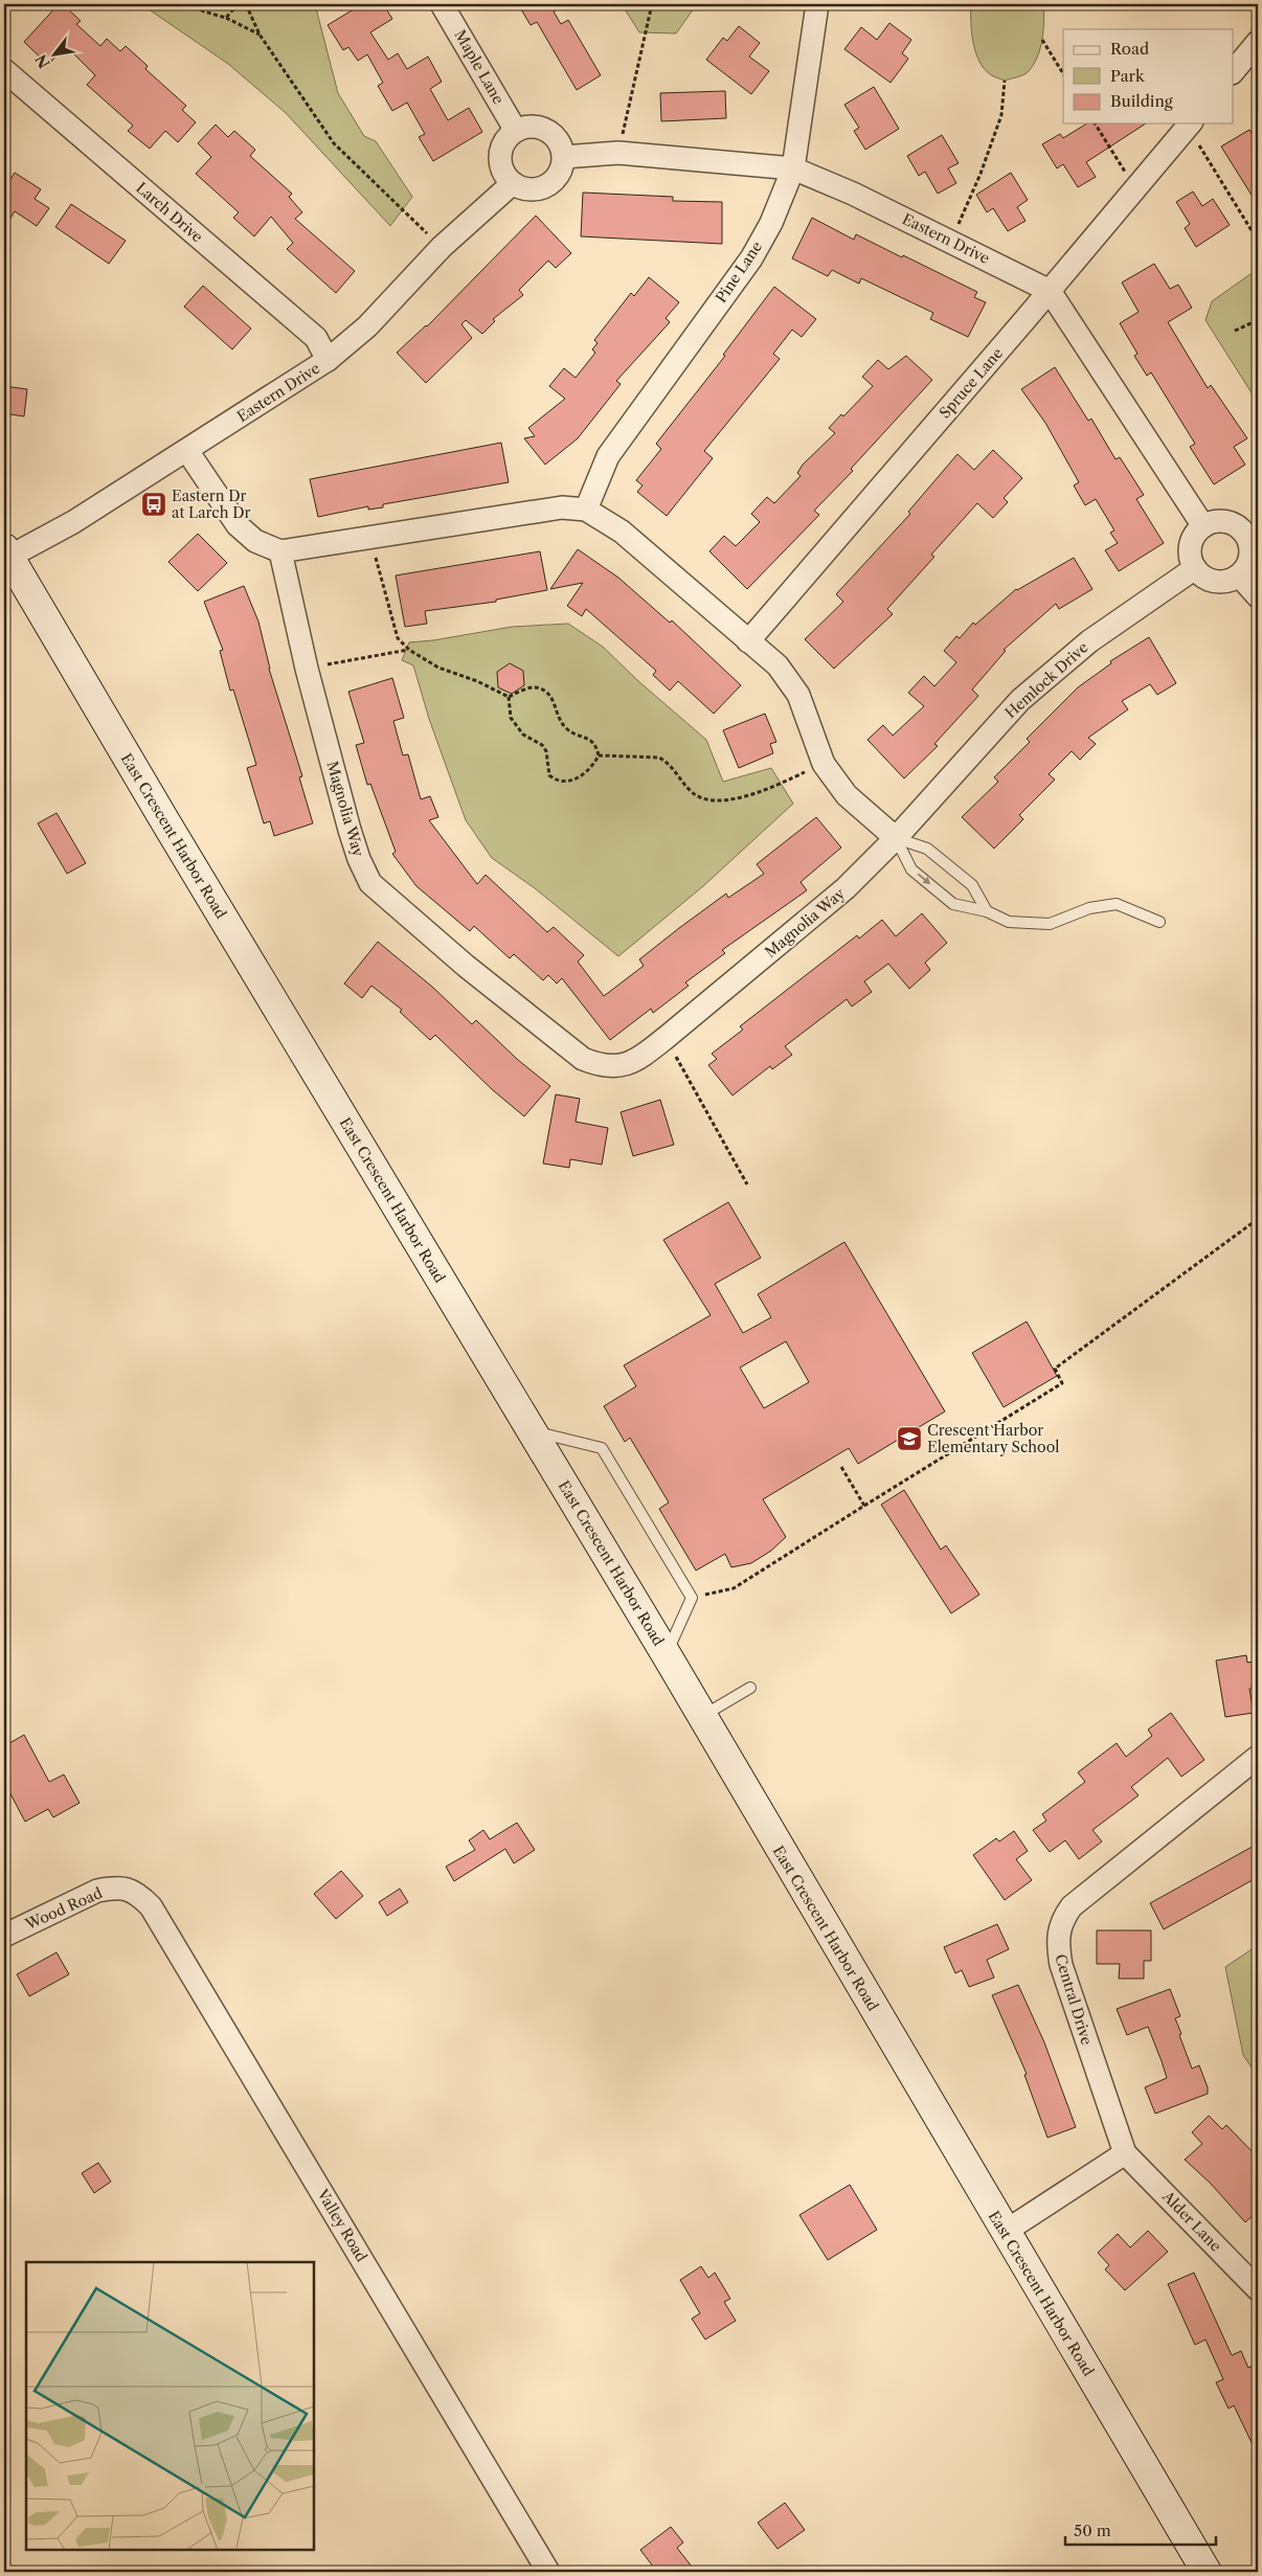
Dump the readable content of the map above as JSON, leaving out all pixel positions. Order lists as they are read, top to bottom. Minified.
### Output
{"streets":{"street":["Maple Lane","Larch Drive","Eastern Drive","Pine Lane","Spruce Lane","Hemlock Drive","Magnolia Way","East Crescent Harbor Road","Wood Road","Central Drive","Alder Lane","Valley Road"]},"crossings":[["Maple Lane","Eastern Drive"],["Larch Drive","Eastern Drive"],["Eastern Drive","Pine Lane"],["Eastern Drive","Spruce Lane"],["Eastern Drive","East Crescent Harbor Road"],["Hemlock Drive","Magnolia Way"],["Wood Road","Valley Road"],["Central Drive","Alder Lane"]],"places":{"bus stop":["Eastern Dr at Larch Dr"],"school or university":["Crescent Harbor Elementary School"]},"legend":["Road","Park","Building"],"scale_bar":"50 m","north":"bottom left"}
